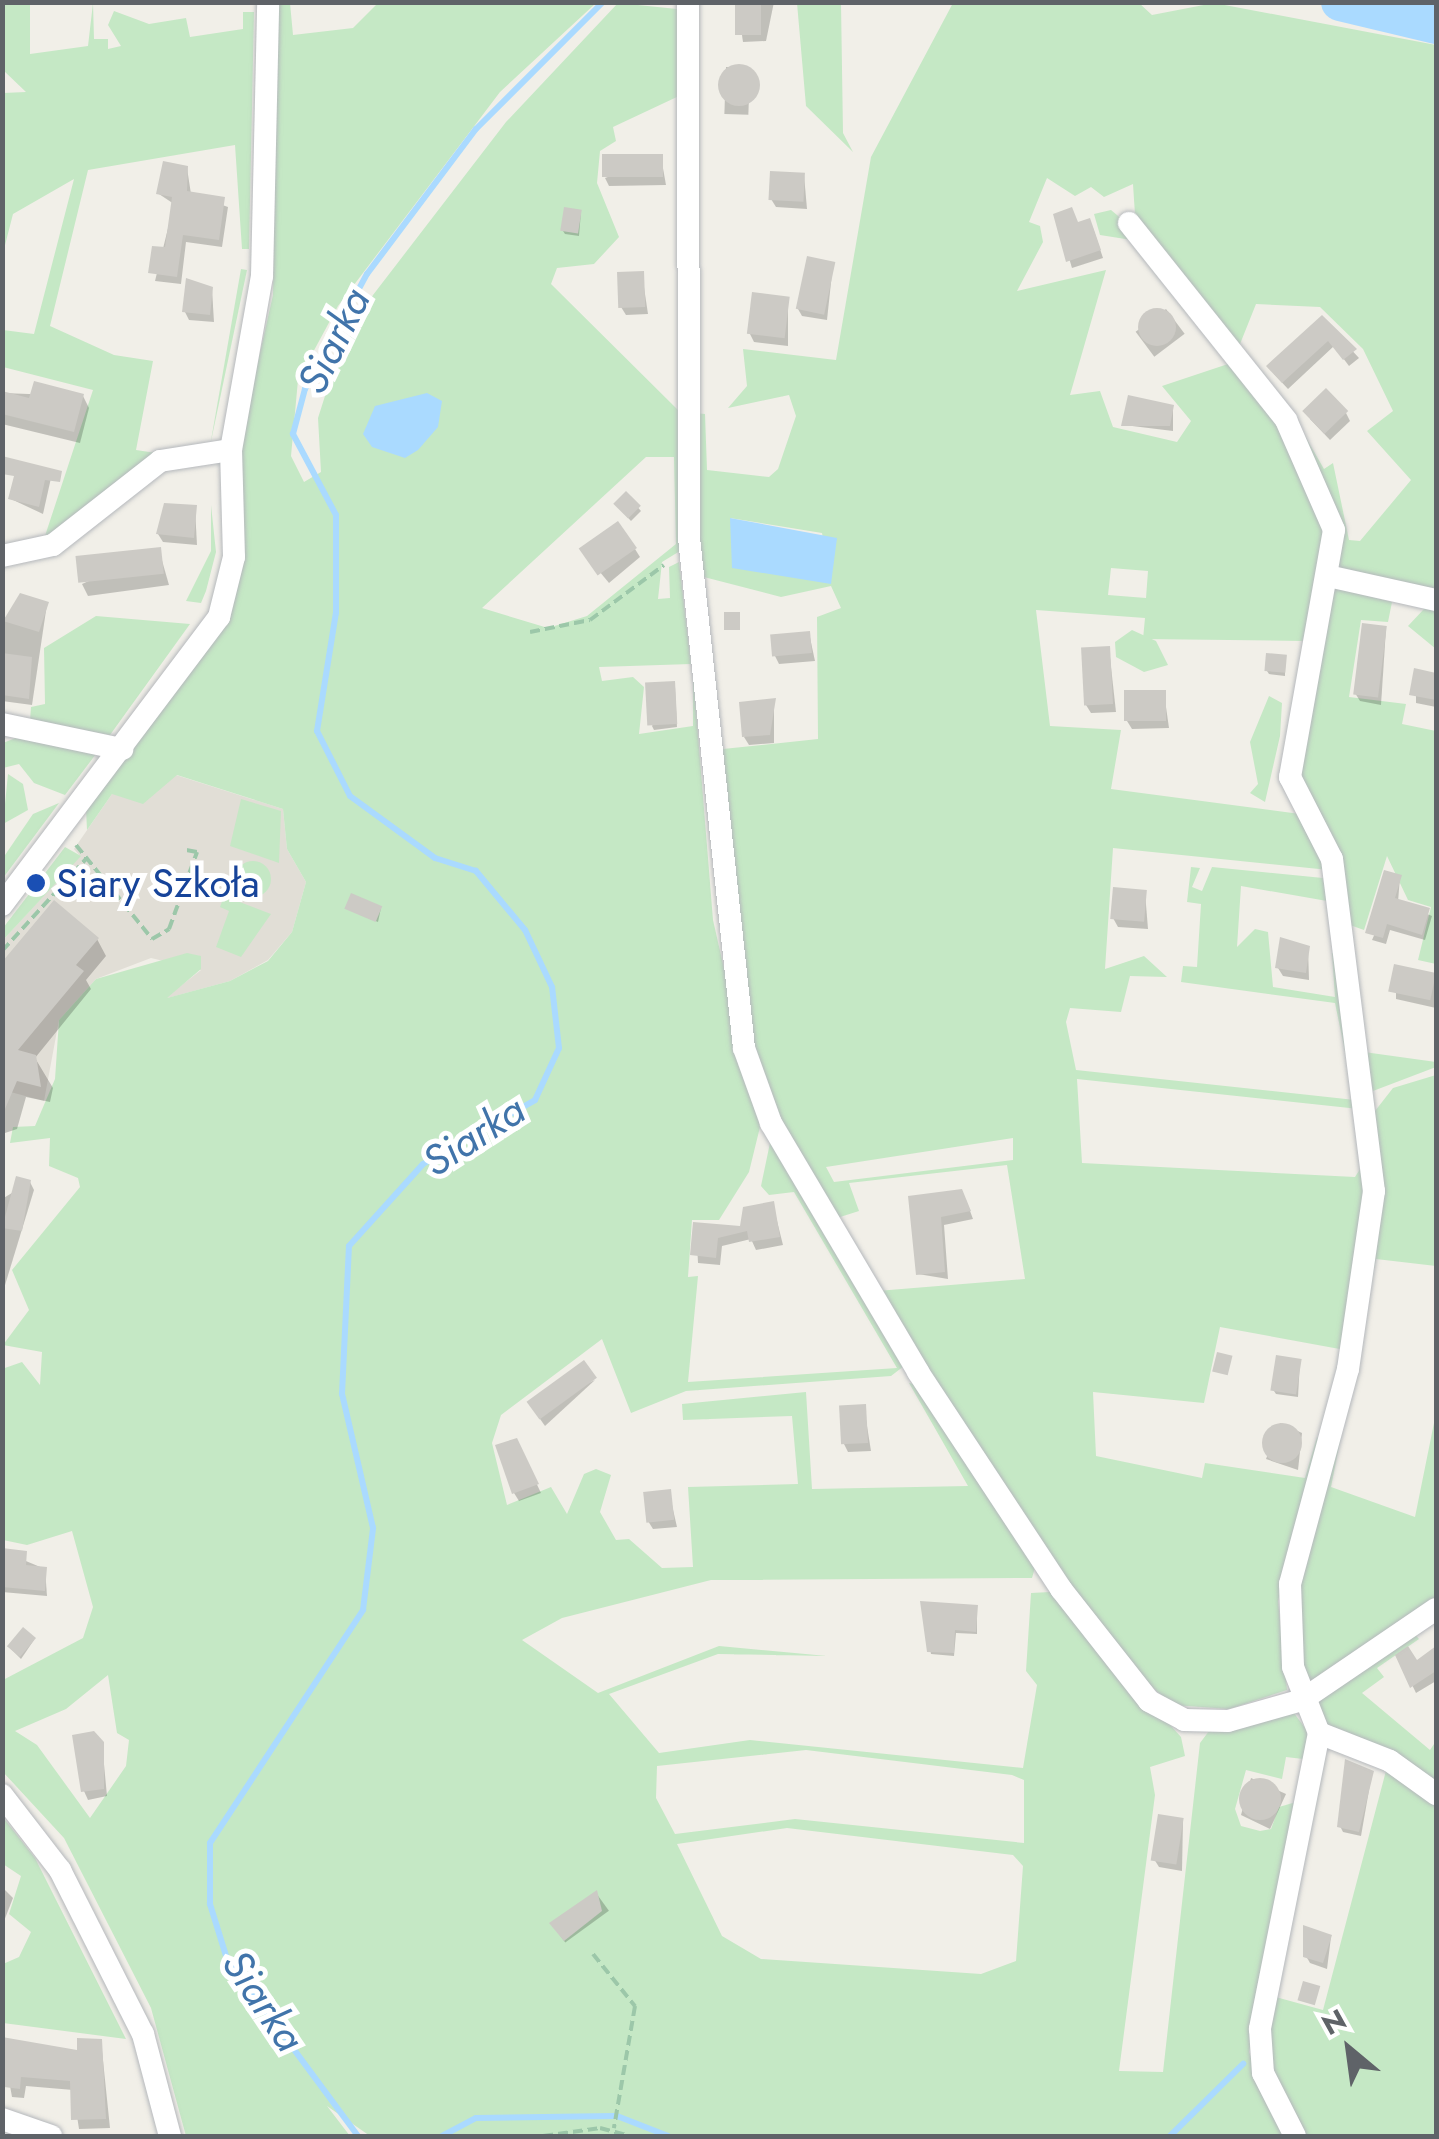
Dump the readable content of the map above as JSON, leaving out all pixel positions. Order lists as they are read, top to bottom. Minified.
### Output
{"water":["Siarka"],"places":["Siary Szkoła"],"north":"top left"}
